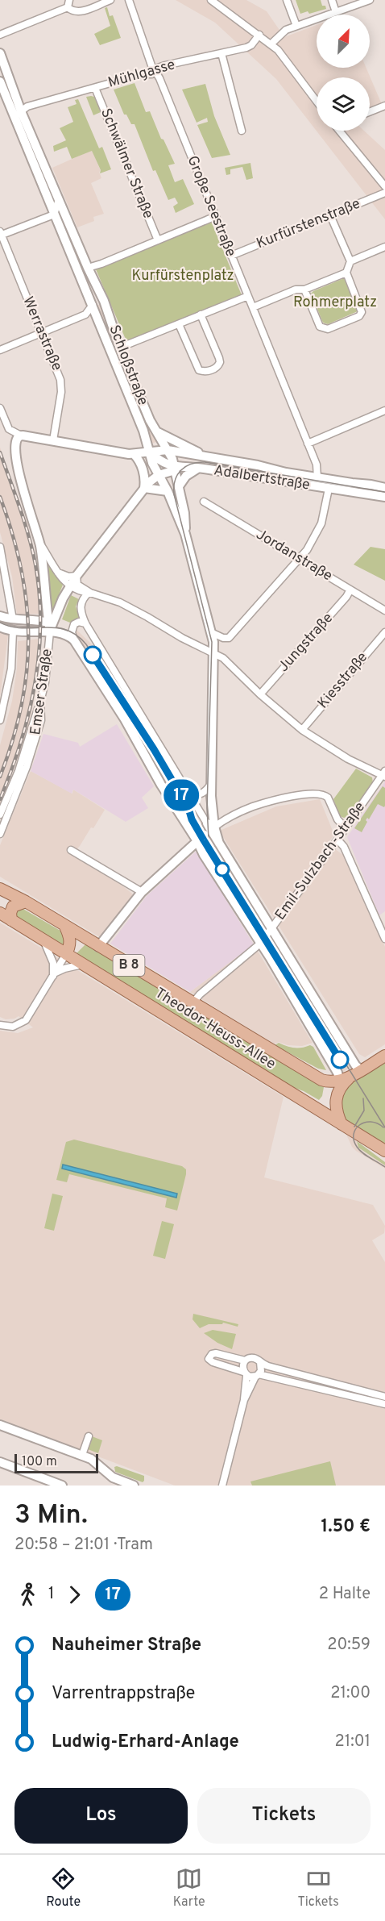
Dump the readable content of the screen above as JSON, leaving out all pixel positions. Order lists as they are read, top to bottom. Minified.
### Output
{"streets":{"main road":["B 8","Theodor-Heuss-Allee"],"street":["Mühlgasse","Schwälmer Straße","Große Seestraße","Kurfürstenstraße","Werrastraße","Schloßstraße","Adalbertstraße","Jordanstraße","Jungstraße","Kiesstraße","Emser Straße","Emil-Sulzbach-Straße"]},"crossings":[["Mühlgasse","Schwälmer Straße"],["Mühlgasse","Große Seestraße"],["Mühlgasse","Schloßstraße"],["Große Seestraße","Kurfürstenstraße"],["Große Seestraße","Adalbertstraße"],["Werrastraße","Adalbertstraße"],["Schloßstraße","Adalbertstraße"],["Schloßstraße","Emil-Sulzbach-Straße"],["Jordanstraße","Jungstraße"],["Emil-Sulzbach-Straße","Theodor-Heuss-Allee"],["B 8","Theodor-Heuss-Allee"]],"parks":["Kurfürstenplatz","Rohmerplatz"],"lines":["tram line 17"],"scale_bar":"100 m","north":"top right","page":{"on_map":"17","scale":"100 m","heading":["3 Min.","20:58 – 21:01 · Tram","1.50 €"],"legs":["1","17","2 Halte"],"list":[{"name":"Nauheimer Straße","value":"20:59"},{"name":"Varrentrappstraße","value":"21:00"},{"name":"Ludwig-Erhard-Anlage","value":"21:01"}],"buttons":["Los","Tickets"],"tabs":["Route","Karte","Tickets"]}}
